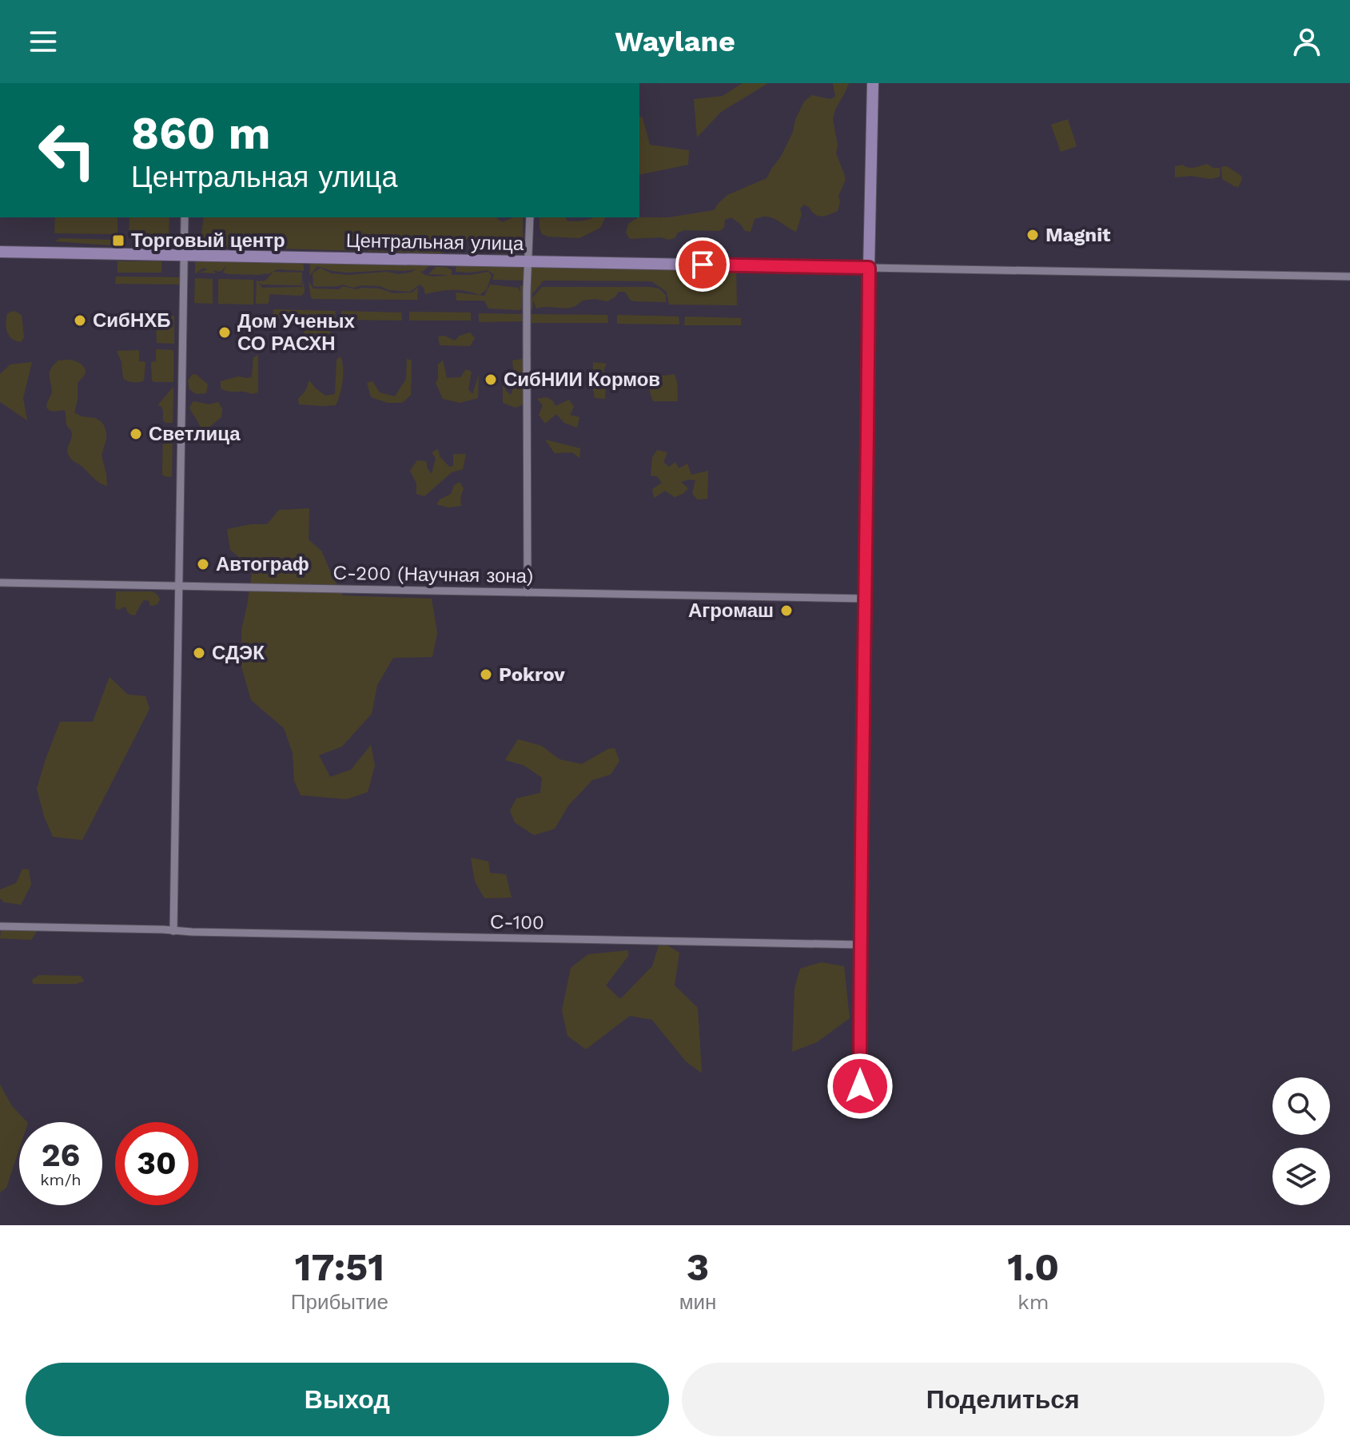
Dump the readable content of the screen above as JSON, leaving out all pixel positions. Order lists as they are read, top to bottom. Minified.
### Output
{"streets":{"main road":["Центральная улица"],"street":["С-200 (Научная зона)","С-100"]},"places":{"other":["Magnit","СибНХБ","Дом Ученых СО РАСХН","СибНИИ Кормов","Светлица","Автограф","Агромаш","СДЭК","Pokrov"],"transit":["Торговый центр"]},"page":{"header":"Waylane","turn":["860 m","Центральная улица"],"speed":"26 km/h","limit":"30","eta":["17:51","Прибытие","3","мин","1.0","km"],"buttons":["Выход","Поделиться"]}}
